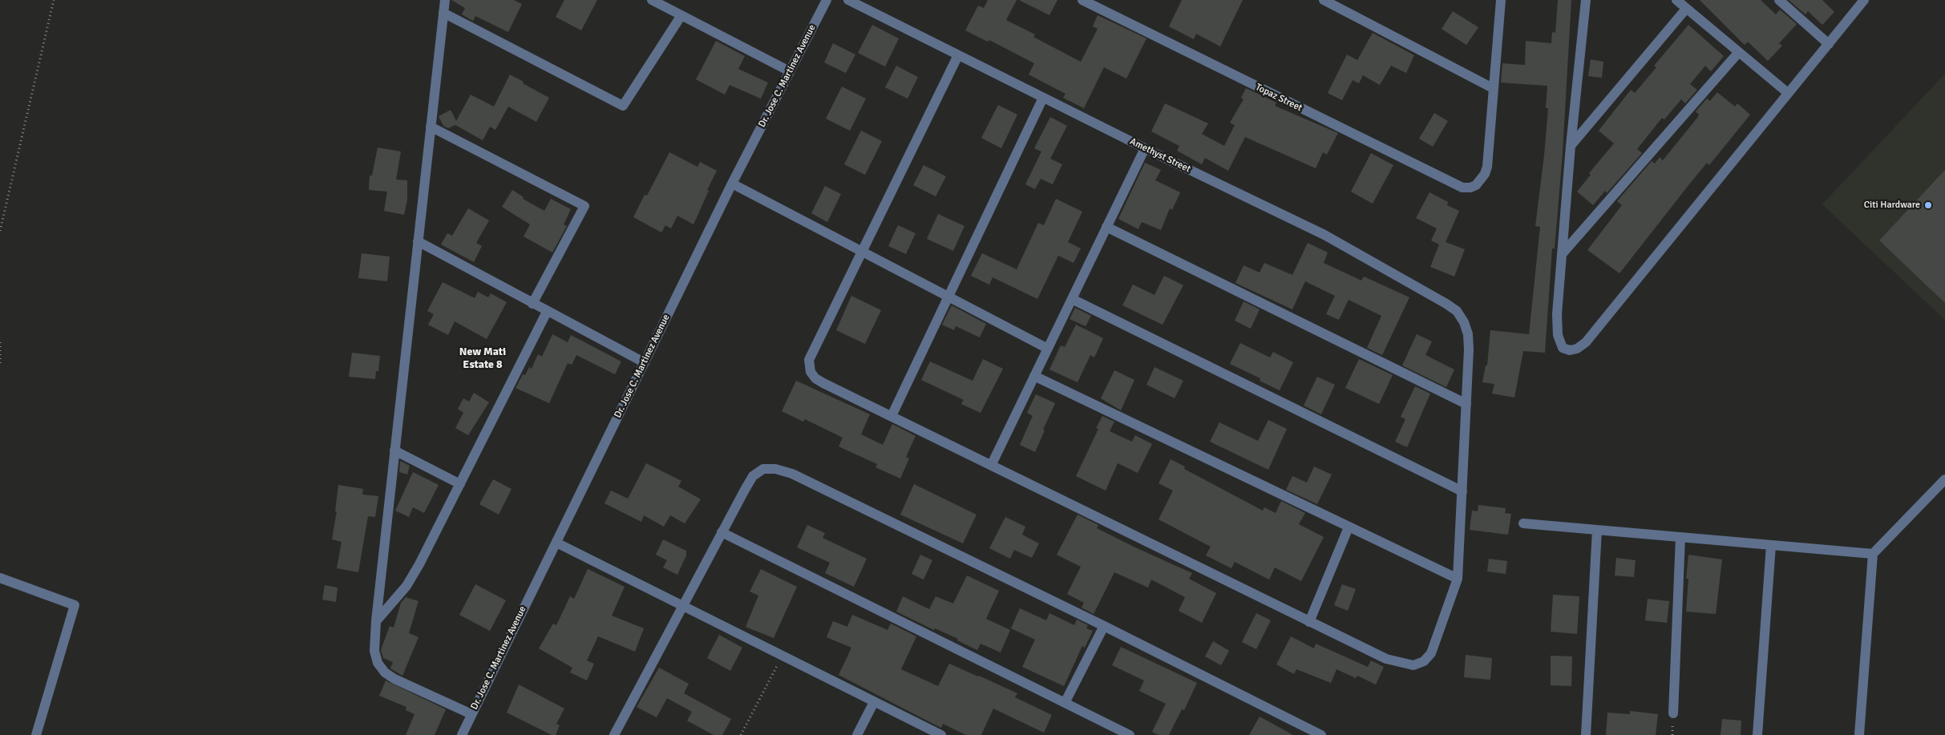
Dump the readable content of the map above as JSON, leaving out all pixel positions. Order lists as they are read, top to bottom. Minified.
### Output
{"streets":{"street":["Dr. Jose C. Martinez Avenue","Topaz Street","Amethyst Street"]},"districts":["New Mati Estate 8"],"places":["Citi Hardware"]}
